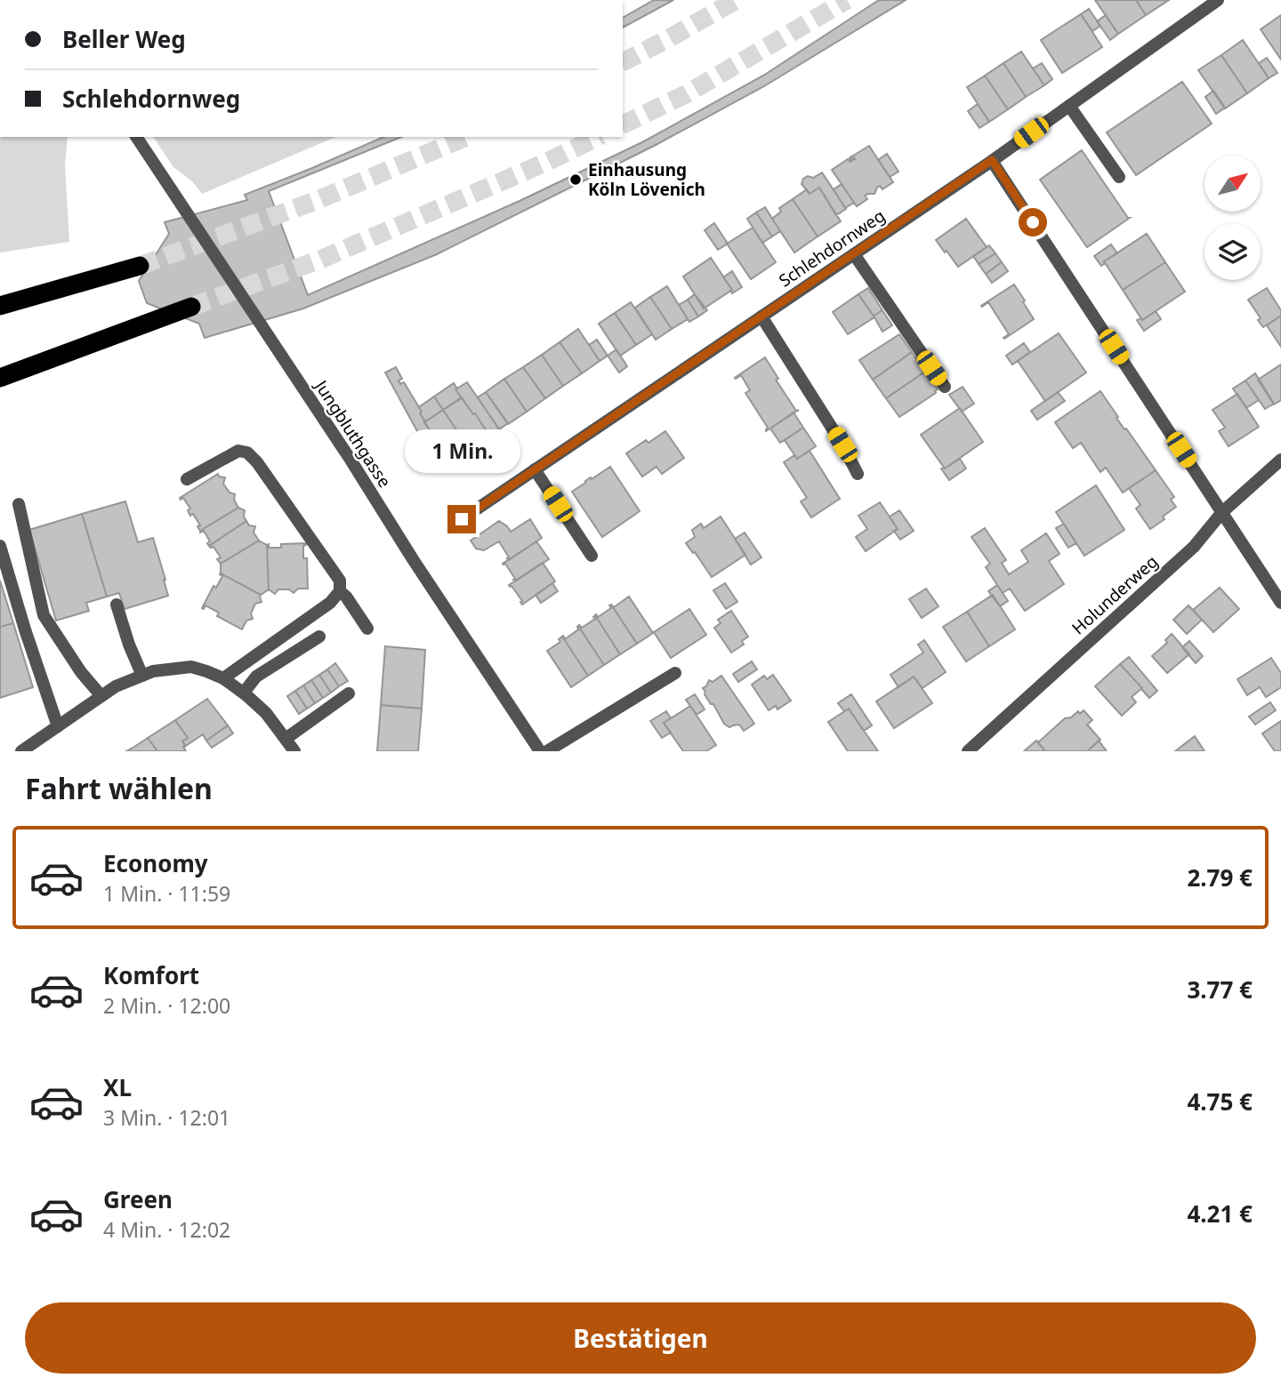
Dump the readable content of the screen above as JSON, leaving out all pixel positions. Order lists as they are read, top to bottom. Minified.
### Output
{"streets":{"street":["Schlehdornweg","Jungbluthgasse","Holunderweg"]},"places":["Einhausung Köln Lövenich"],"north":"top right","page":{"banner":["Beller Weg","Schlehdornweg"],"bubble":"1 Min.","heading":"Fahrt wählen","list":[{"name":"Economy","note":"1 Min. · 11:59","value":"2.79 €"},{"name":"Komfort","note":"2 Min. · 12:00","value":"3.77 €"},{"name":"XL","note":"3 Min. · 12:01","value":"4.75 €"},{"name":"Green","note":"4 Min. · 12:02","value":"4.21 €"}],"buttons":"Bestätigen"}}
